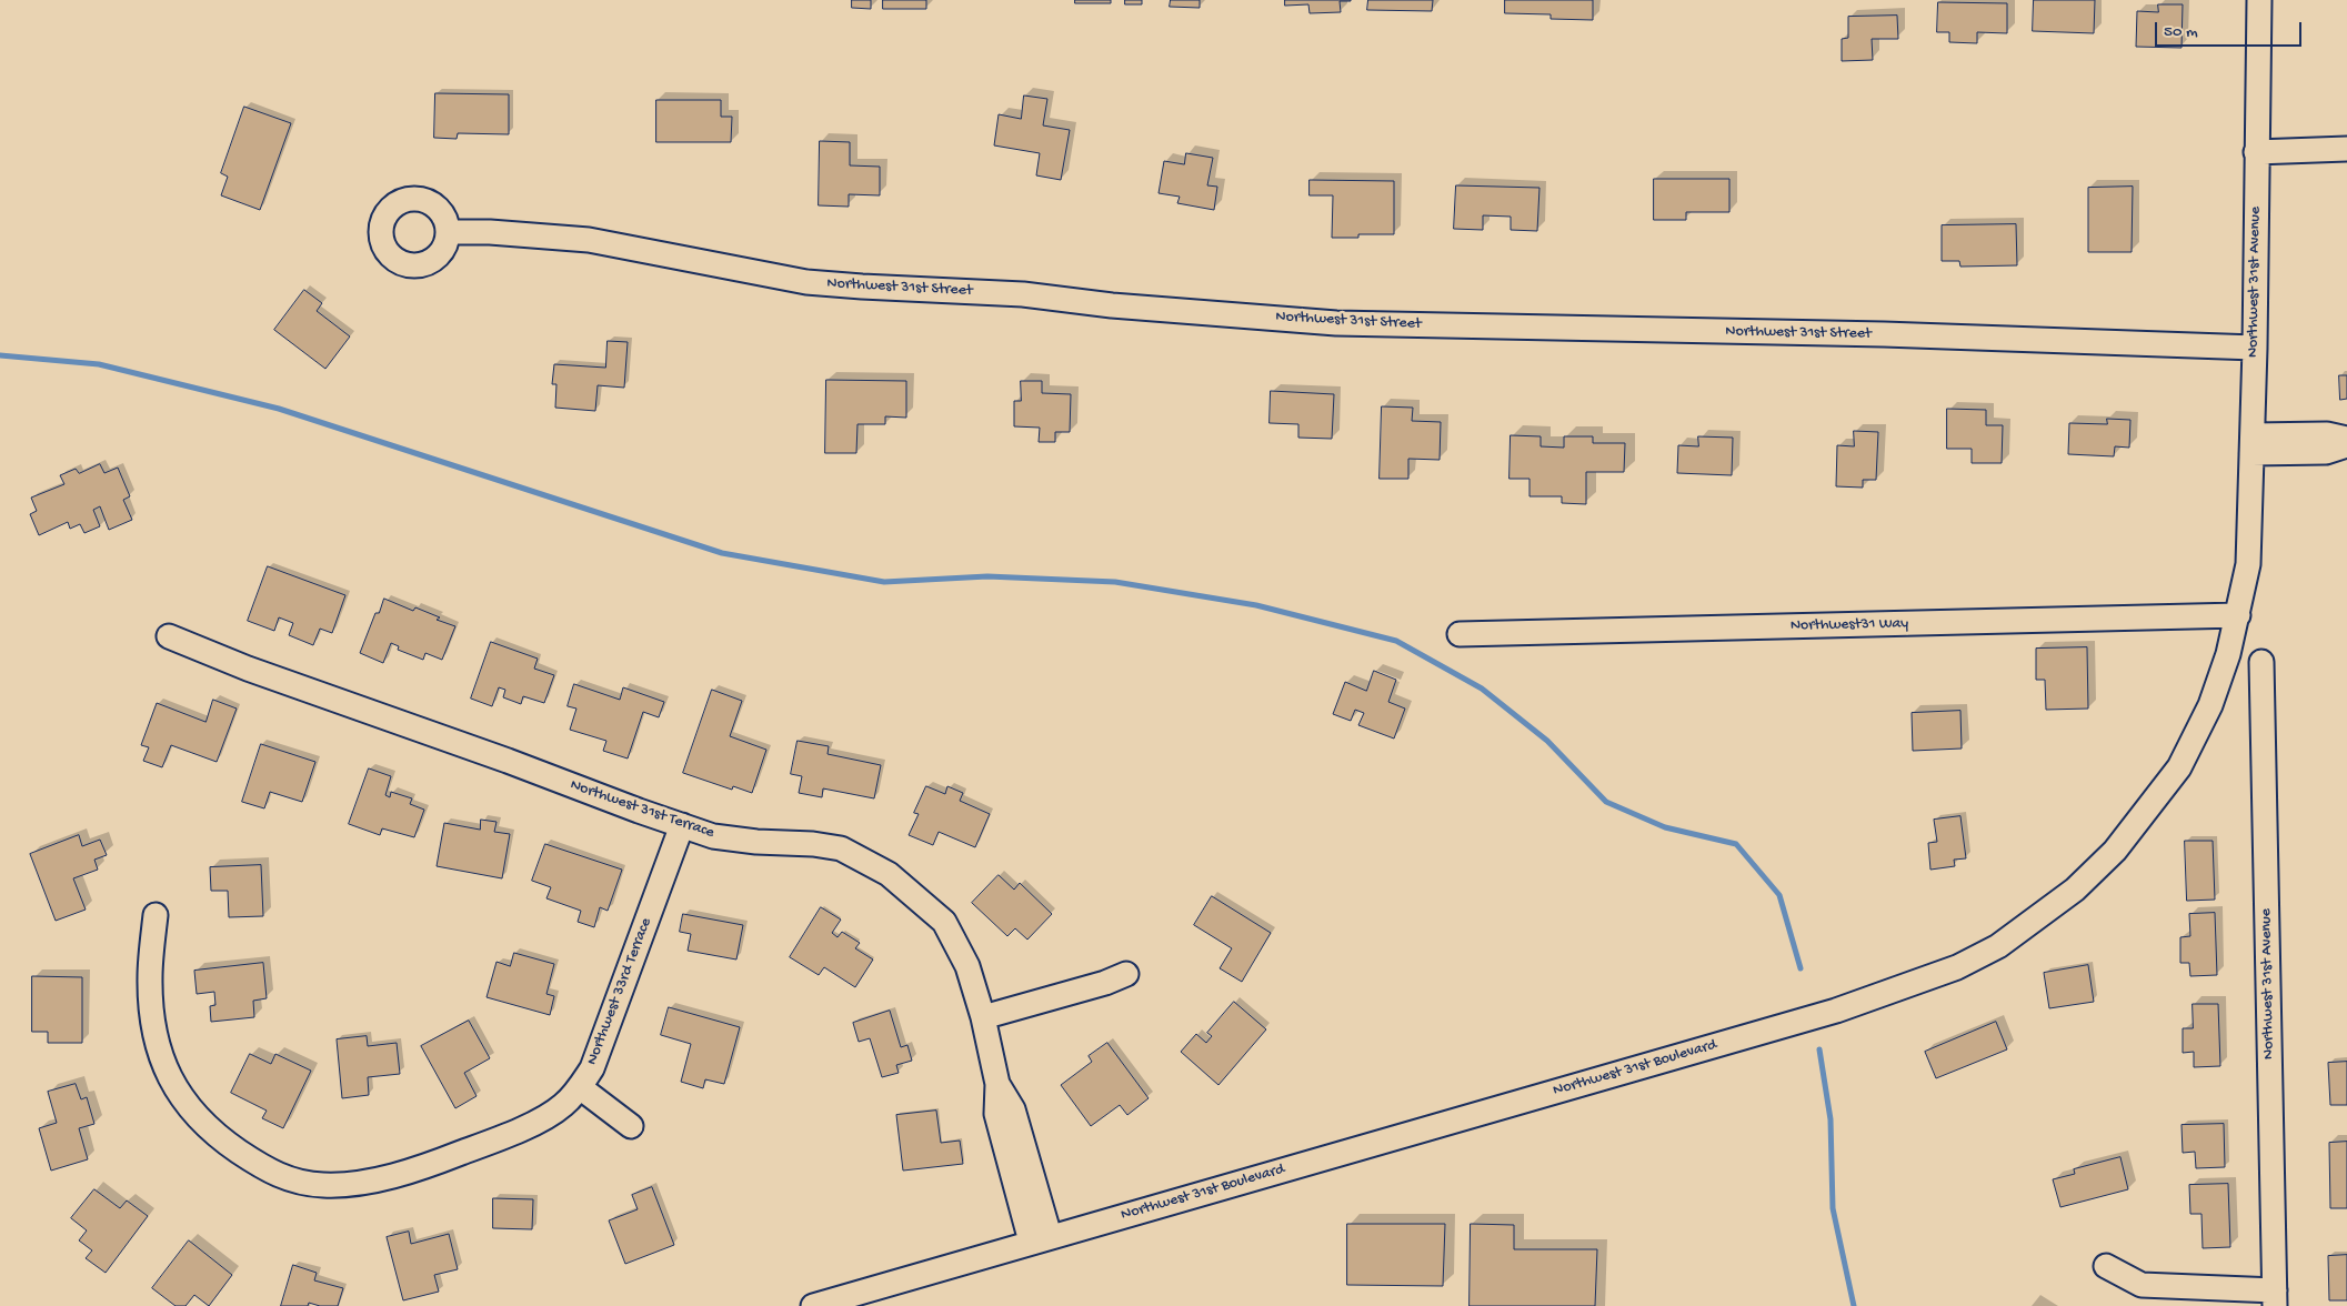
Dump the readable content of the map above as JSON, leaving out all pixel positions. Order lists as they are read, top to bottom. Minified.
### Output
{"streets":{"street":["Northwest 31st Avenue","Northwest 31st Street","Northwest31 Way","Northwest 31st Terrace","Northwest 33rd Terrace","Northwest 31st Boulevard"]},"crossings":[["Northwest 31st Avenue","Northwest 31st Street"],["Northwest 31st Avenue","Northwest 31st Boulevard"],["Northwest31 Way","Northwest 31st Boulevard"],["Northwest 31st Terrace","Northwest 33rd Terrace"],["Northwest 31st Terrace","Northwest 31st Boulevard"]],"scale_bar":"50 m"}
